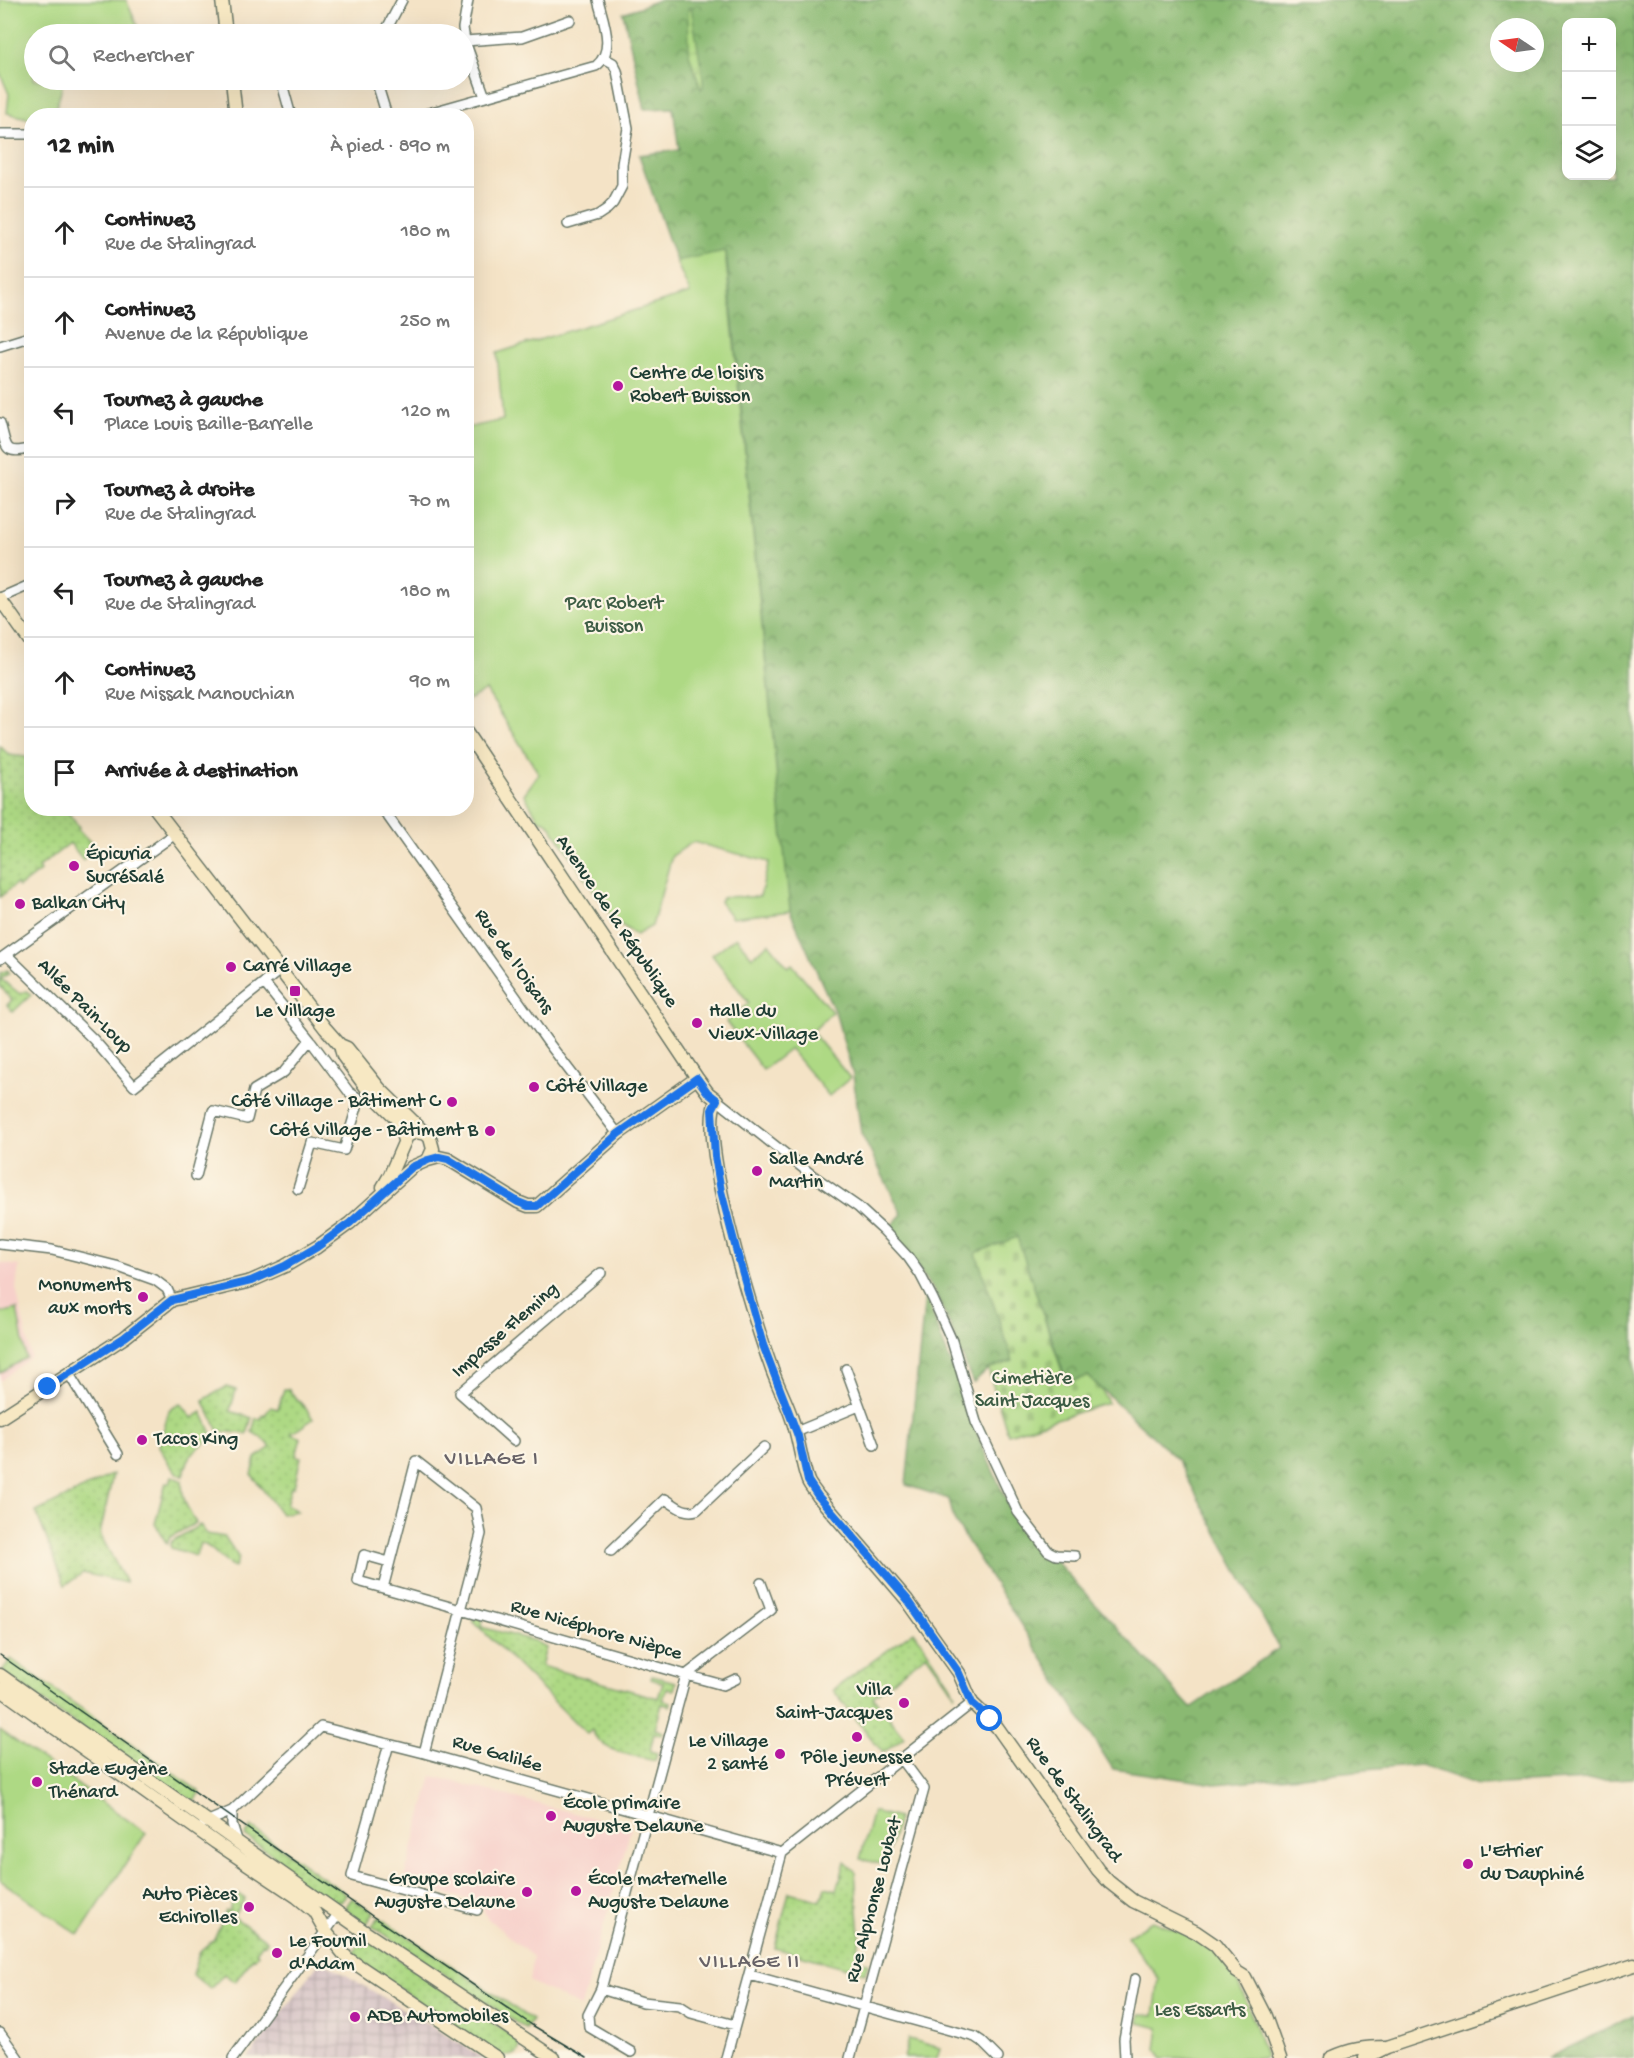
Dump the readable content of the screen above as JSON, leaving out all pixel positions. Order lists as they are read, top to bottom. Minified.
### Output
{"streets":{"street":["Avenue de la République","Rue de l'Oisans","Allée Pain-Loup","Impasse Fleming","Rue Nicéphore Nièpce","Rue Galilée","Rue de Stalingrad","Rue Alphonse Loubat"]},"crossings":[["Rue Nicéphore Nièpce","Rue Galilée"]],"districts":["VILLAGE I","VILLAGE II"],"parks":["Parc Robert Buisson","Cimetière Saint Jacques","Les Essarts"],"places":{"other":["Centre de loisirs Robert Buisson","Épicuria SucréSalé","Balkan City","Carré Village","Halle du Vieux-Village","Côté Village","Côté Village - Bâtiment C","Côté Village - Bâtiment B","Salle André Martin","Monuments aux morts","Tacos King","Villa Saint-Jacques","Pôle jeunesse Prévert","Le Village 2 santé","Stade Eugène Thénard","École primaire Auguste Delaune","L'Etrier du Dauphiné","École maternelle Auguste Delaune","Groupe scolaire Auguste Delaune","Auto Pièces Echirolles","Le Fournil d'Adam","ADB Automobiles"],"transit":["Le Village"]},"north":"left","page":{"map_buttons":["+","−"],"search":"Rechercher","heading":["12 min","À pied · 890 m"],"list":[["Continuez","Rue de Stalingrad","180 m"],["Continuez","Avenue de la République","250 m"],["Tournez à gauche","Place Louis Baille-Barrelle","120 m"],["Tournez à droite","Rue de Stalingrad","70 m"],["Tournez à gauche","Rue de Stalingrad","180 m"],["Continuez","Rue Missak Manouchian","90 m"],"Arrivée à destination"]}}
